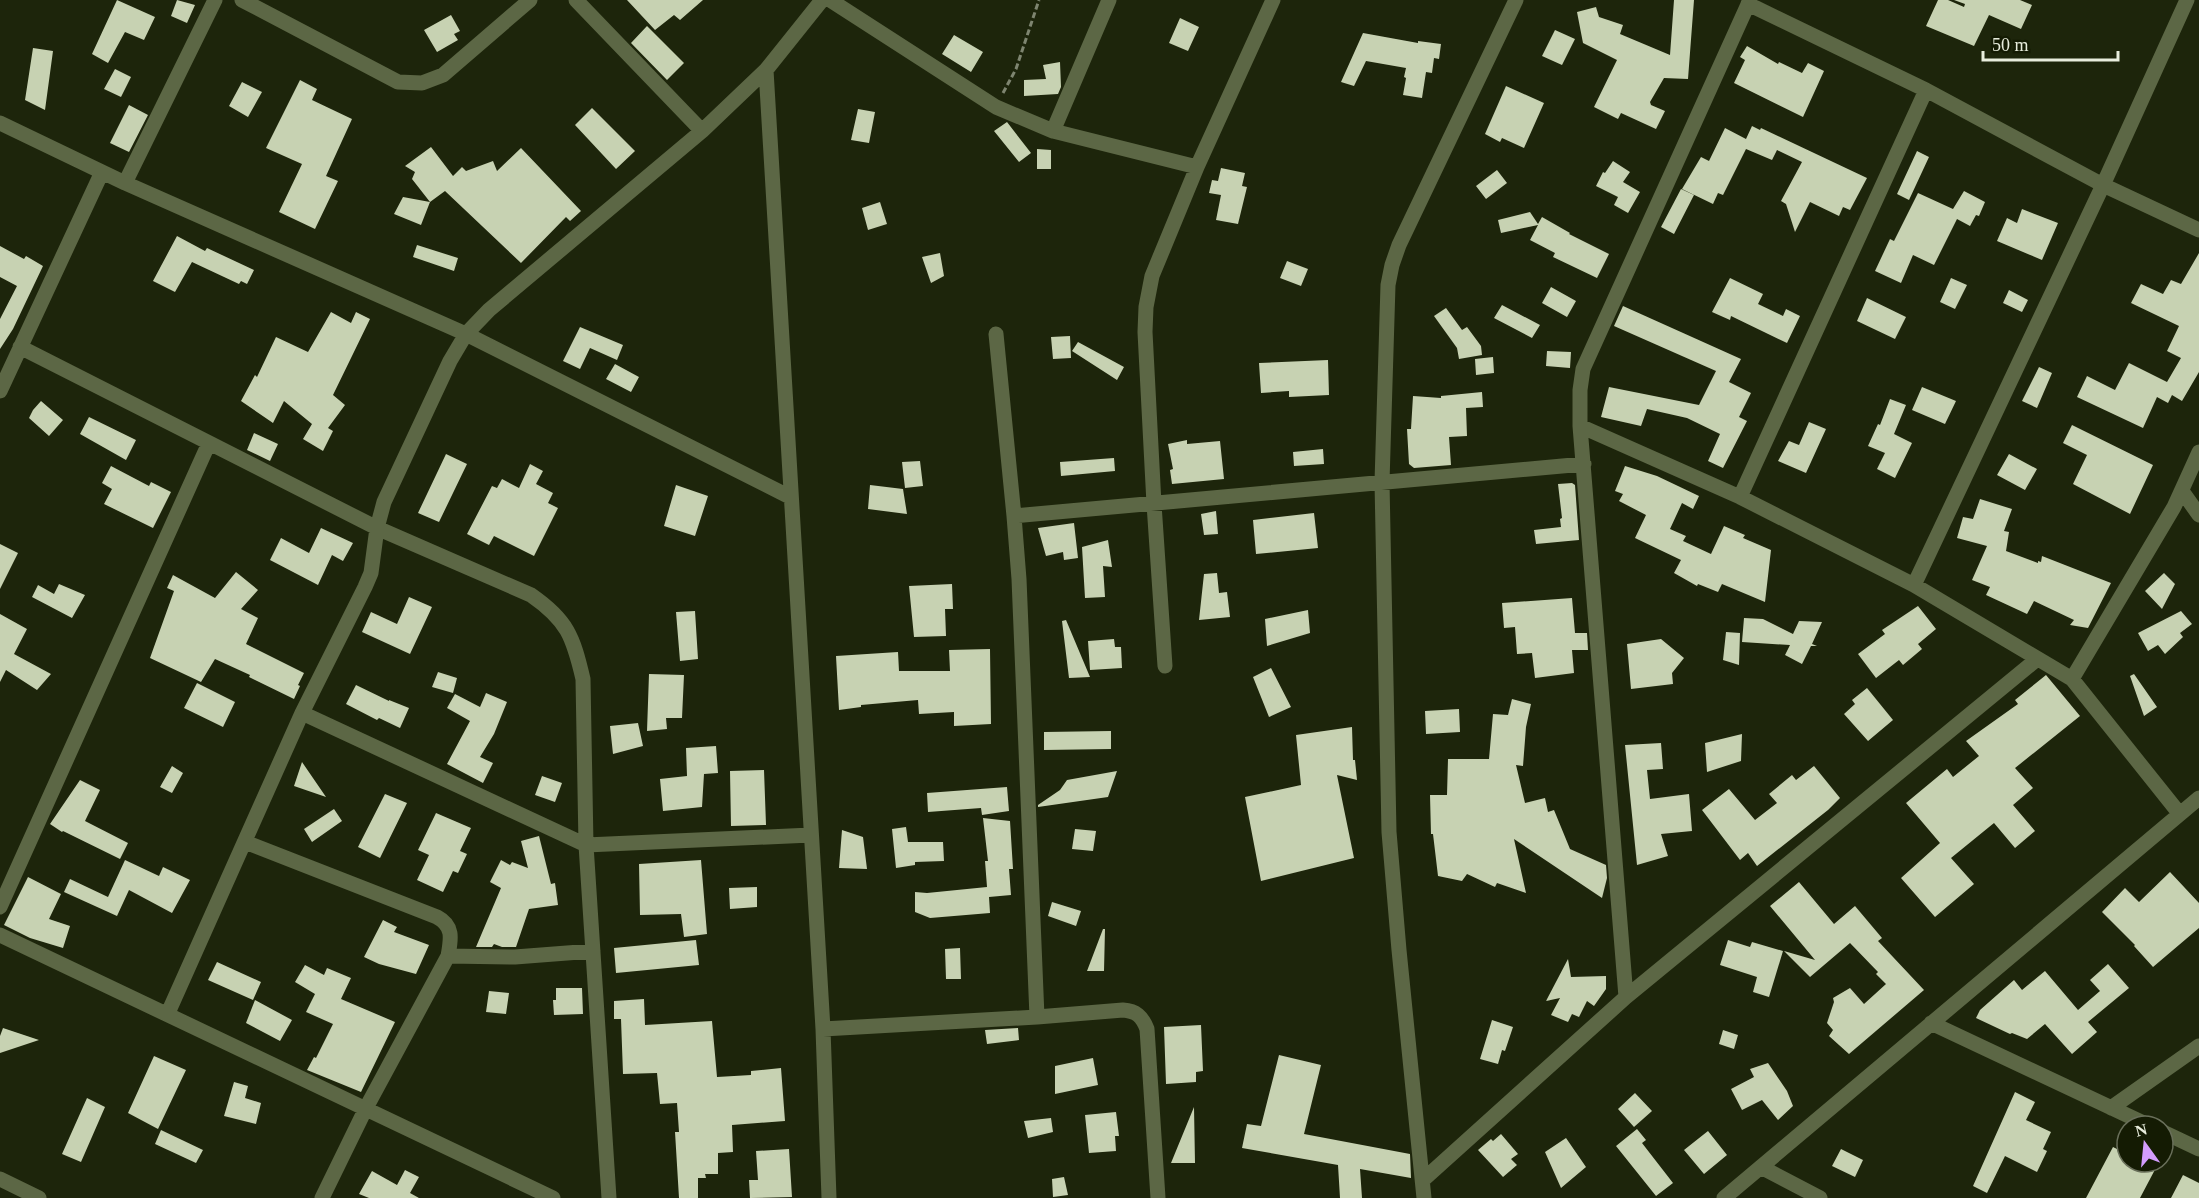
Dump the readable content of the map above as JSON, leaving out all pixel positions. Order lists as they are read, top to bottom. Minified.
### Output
{"scale_bar":"50 m","north":"top"}
